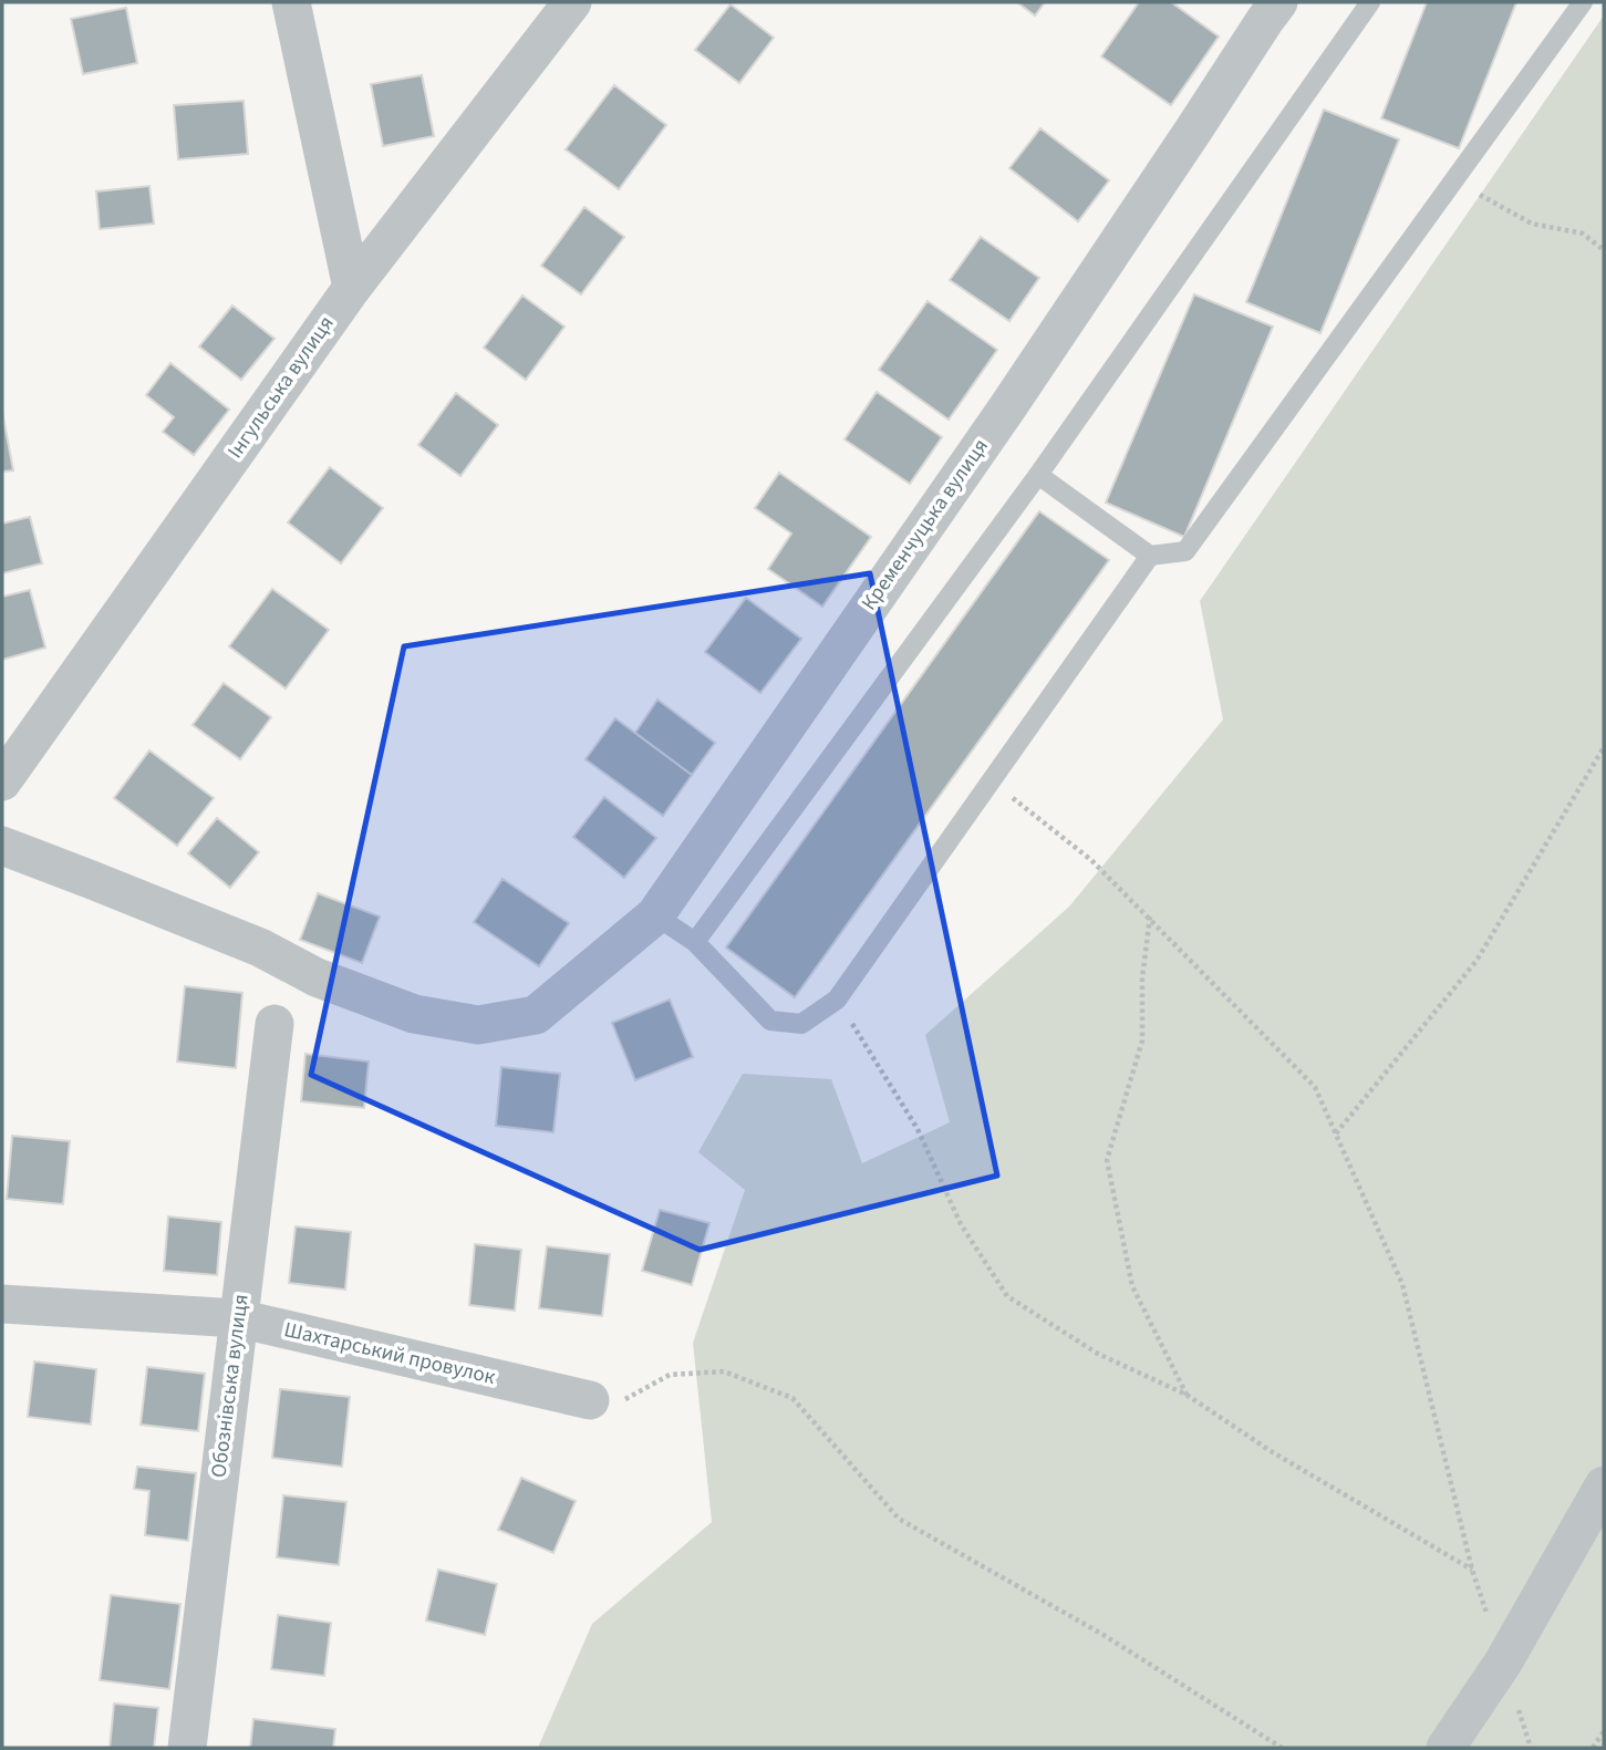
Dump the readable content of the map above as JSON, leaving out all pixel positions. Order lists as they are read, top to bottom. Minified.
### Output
{"streets":{"street":["Інгульська вулиця","Кременчуцька вулиця","Шахтарський провулок","Обознівська вулиця"]},"crossings":[["Шахтарський провулок","Обознівська вулиця"]]}
